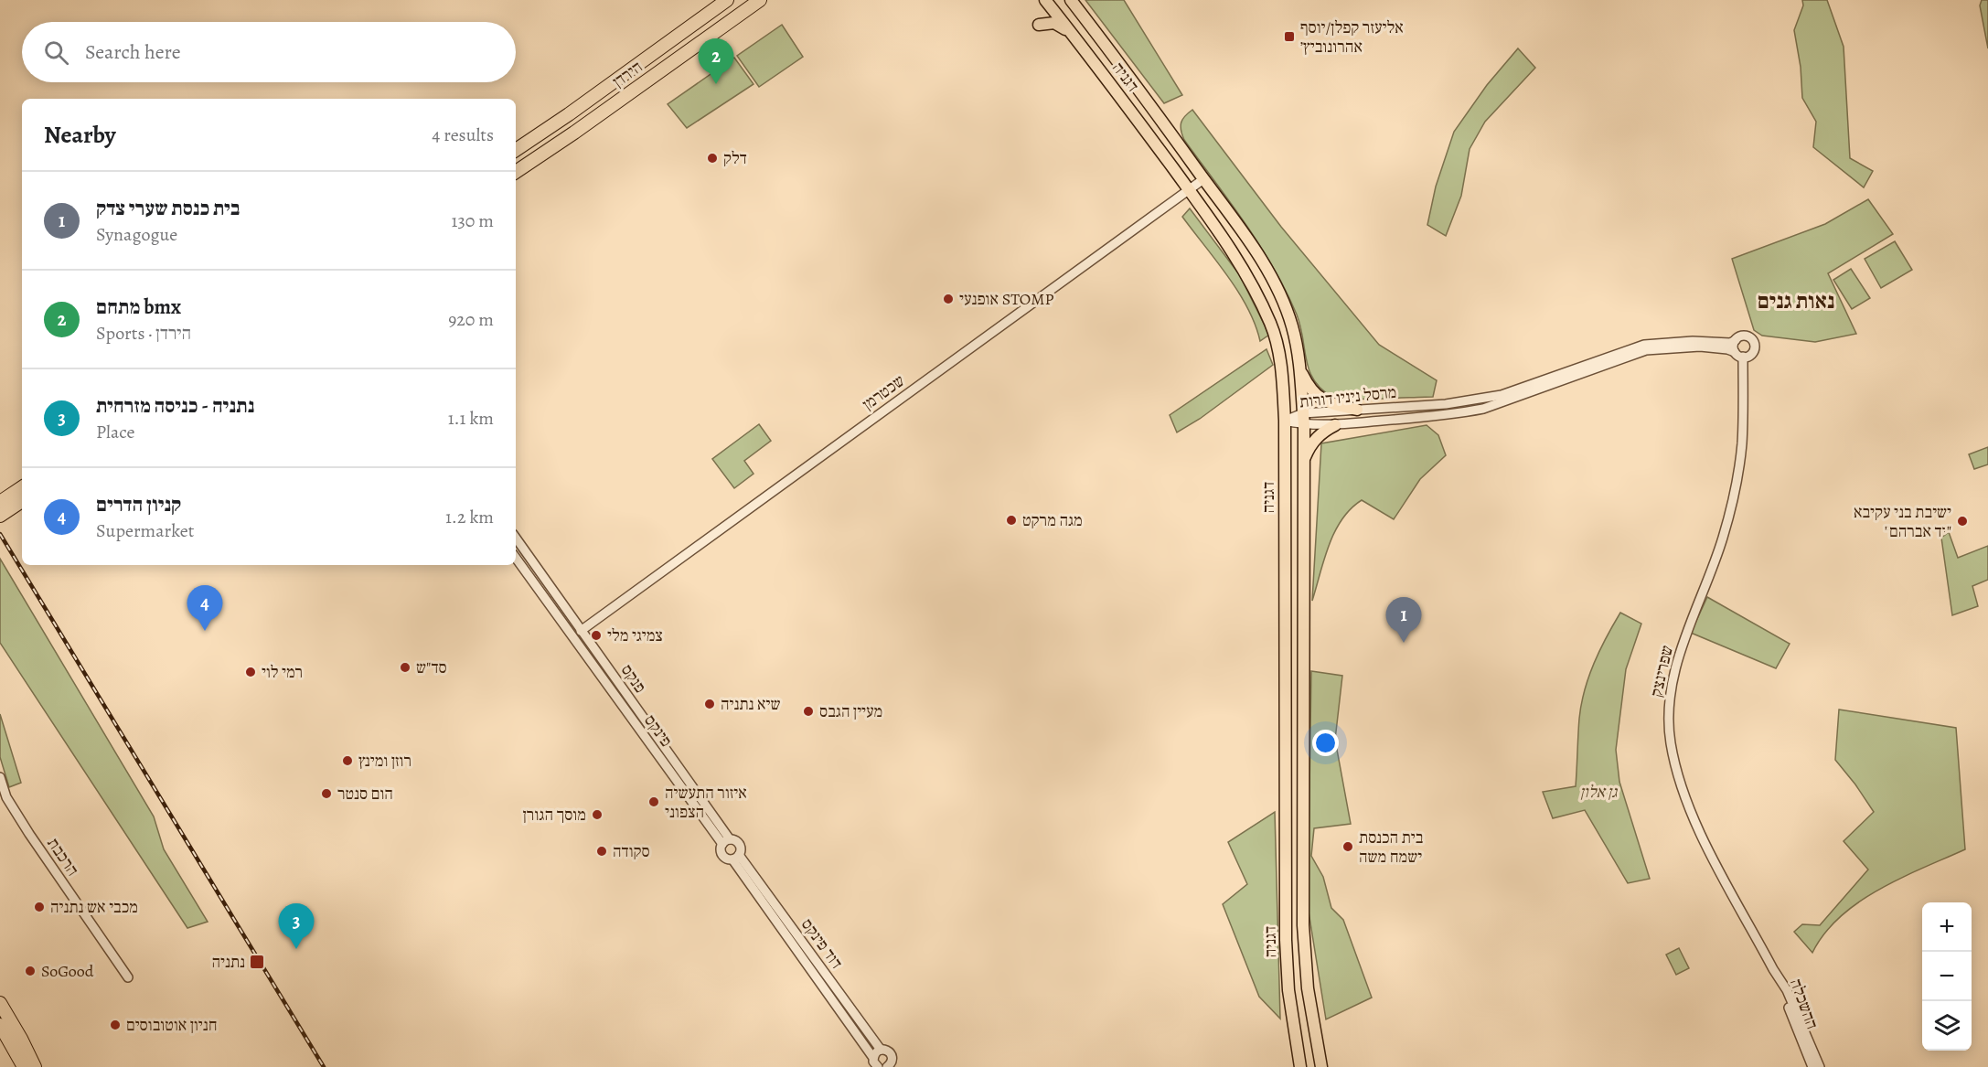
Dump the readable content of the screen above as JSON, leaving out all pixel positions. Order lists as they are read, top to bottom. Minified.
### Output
{"streets":{"highway":["הירדן"],"main road":["דגניה"],"street":["שכטרמן","מרסל ניניו דורות","שפרינצק","פנקס","פינקס","הרכבת","דוד פינקס","ההשכלה"]},"crossings":[["דגניה","שכטרמן"],["דגניה","מרסל ניניו דורות"],["שכטרמן","פנקס"],["מרסל ניניו דורות","שפרינצק"],["שפרינצק","ההשכלה"],["פנקס","פינקס"],["פנקס","דוד פינקס"],["פינקס","דוד פינקס"]],"districts":["נאות גנים"],"parks":["גן אלון"],"places":{"transit":["אליעזר קפלן/יוסף אהרונוביץ׳","נתניה"],"other":["דלק","אופנעי STOMP","מגה מרקט","ישיבת בני עקיבא \"יד אברהם\"","צמיגי מלי","סד\"ש","רמי לוי","שיא נתניה","מעיין הגבס","רוזן ומינץ","הום סנטר","איזור התעשיה הצפוני","מוסך הגורן","בית הכנסת ישמח משה","סקודה","מכבי אש נתניה","SoGood","חניון אוטובוסים"]},"page":{"search":"Search here","pins":["2","4","1","3"],"heading":["Nearby","4 results"],"list":[{"mark":"1","name":"בית כנסת שערי צדק","note":"Synagogue","value":"130 m"},{"mark":"2","name":"מתחם bmx","note":"Sports · הירדן","value":"920 m"},{"mark":"3","name":"נתניה - כניסה מזרחית","note":"Place","value":"1.1 km"},{"mark":"4","name":"קניון הדרים","note":"Supermarket","value":"1.2 km"}],"map_buttons":["+","−"]}}
